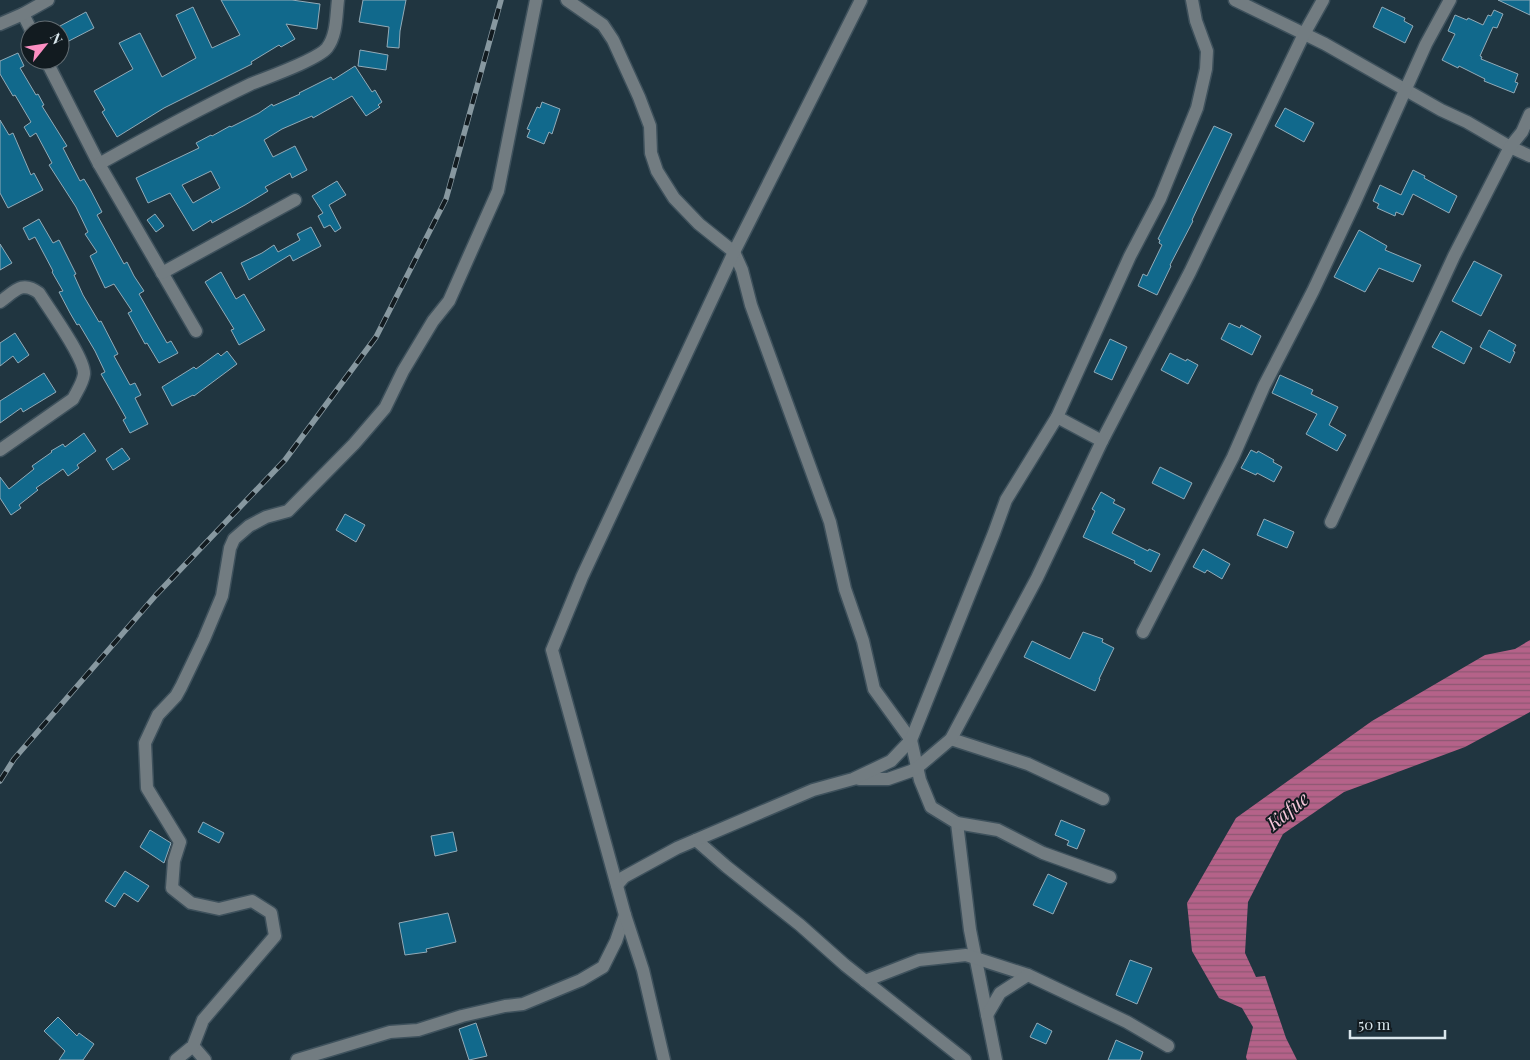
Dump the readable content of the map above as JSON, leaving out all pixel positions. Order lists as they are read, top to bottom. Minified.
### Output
{"water":["Kafue"],"scale_bar":"50 m","north":"top right"}
